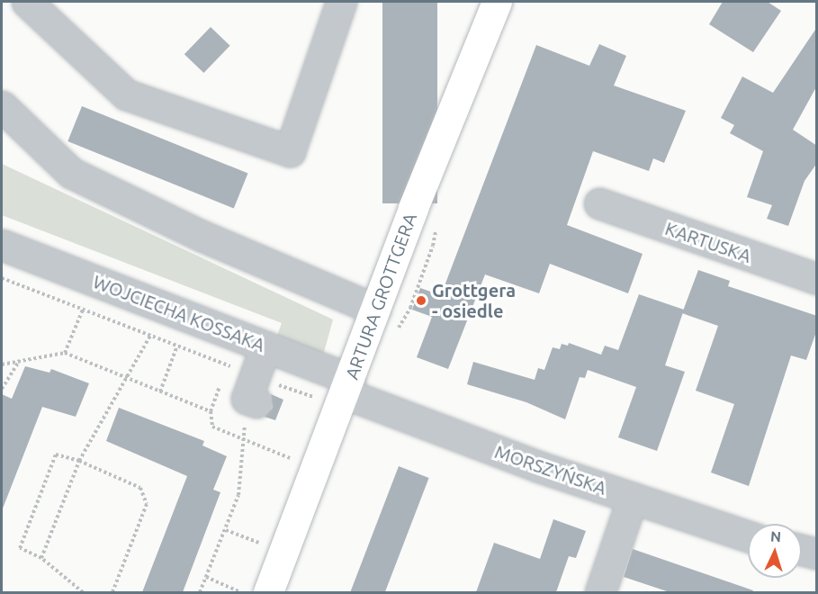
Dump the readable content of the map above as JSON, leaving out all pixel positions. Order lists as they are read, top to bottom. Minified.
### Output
{"streets":{"main road":["ARTURA GROTTGERA"],"street":["KARTUSKA","WOJCIECHA KOSSAKA","MORSZYŃSKA"]},"crossings":[["ARTURA GROTTGERA","WOJCIECHA KOSSAKA"],["ARTURA GROTTGERA","MORSZYŃSKA"],["WOJCIECHA KOSSAKA","MORSZYŃSKA"]],"places":["Grottgera - osiedle"],"north":"top"}
